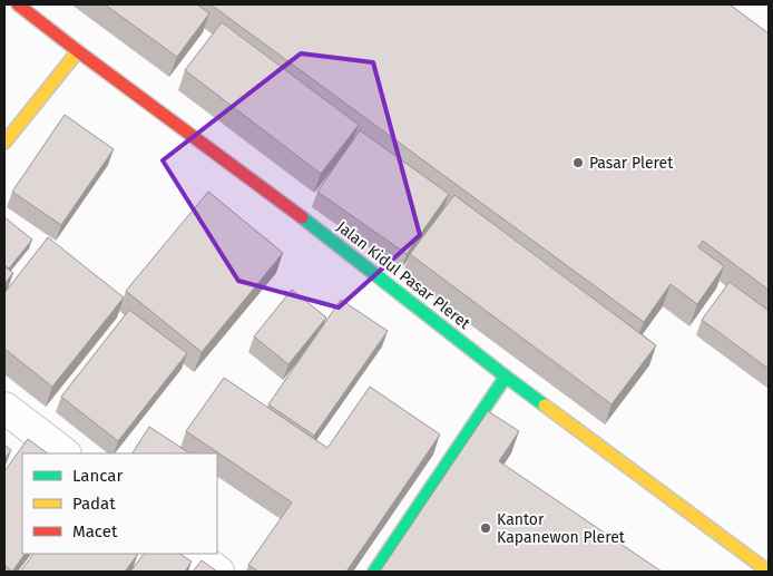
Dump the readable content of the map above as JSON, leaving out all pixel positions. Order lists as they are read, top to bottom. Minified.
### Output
{"streets":{"street":["Jalan Kidul Pasar Pleret"]},"places":["Pasar Pleret","Kantor Kapanewon Pleret"],"legend":["Lancar","Padat","Macet"]}
